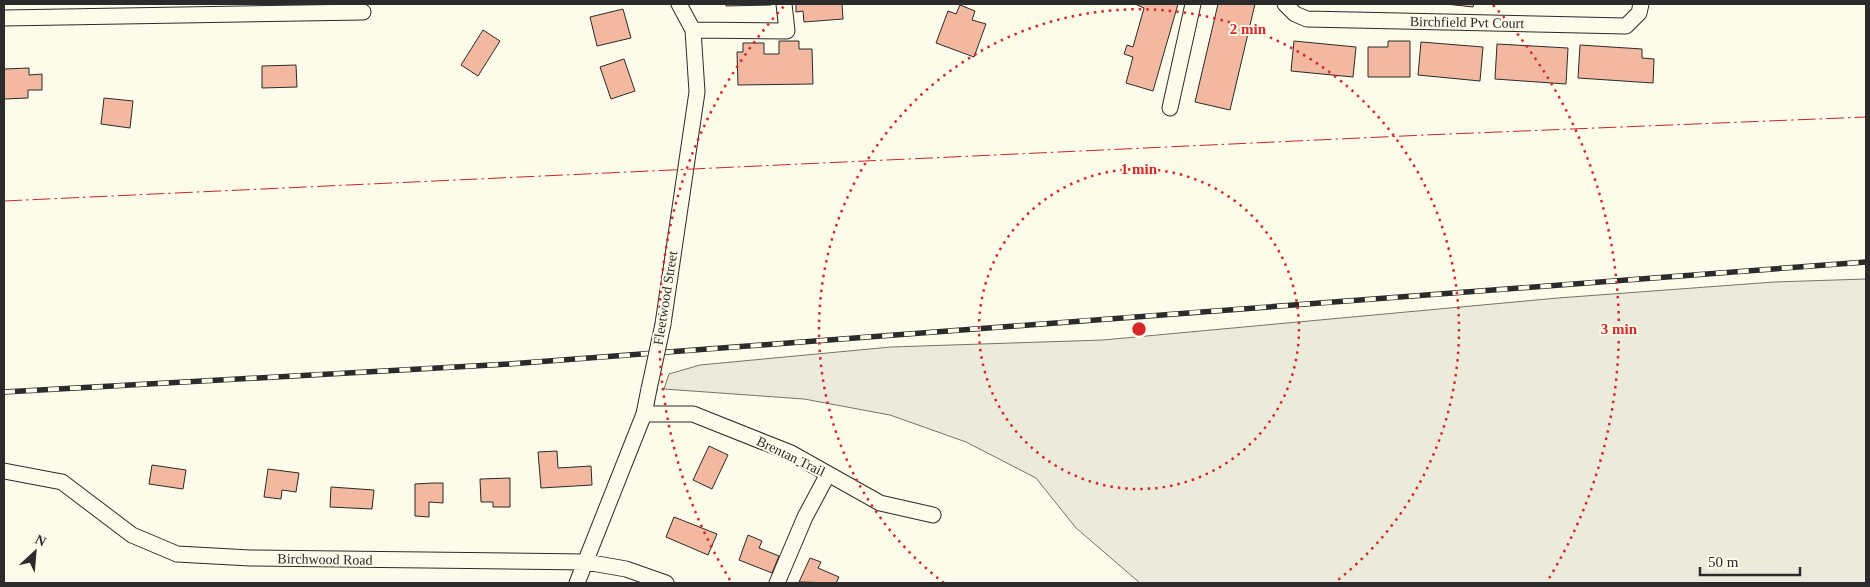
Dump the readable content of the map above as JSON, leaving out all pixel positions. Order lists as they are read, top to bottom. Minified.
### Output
{"streets":{"street":["Birchfield Pvt Court","Fleetwood Street","Brentan Trail","Birchwood Road"]},"crossings":[["Fleetwood Street","Brentan Trail"],["Fleetwood Street","Birchwood Road"]],"scale_bar":"50 m","north":"top right","rings":["2 min","1 min","3 min"]}
